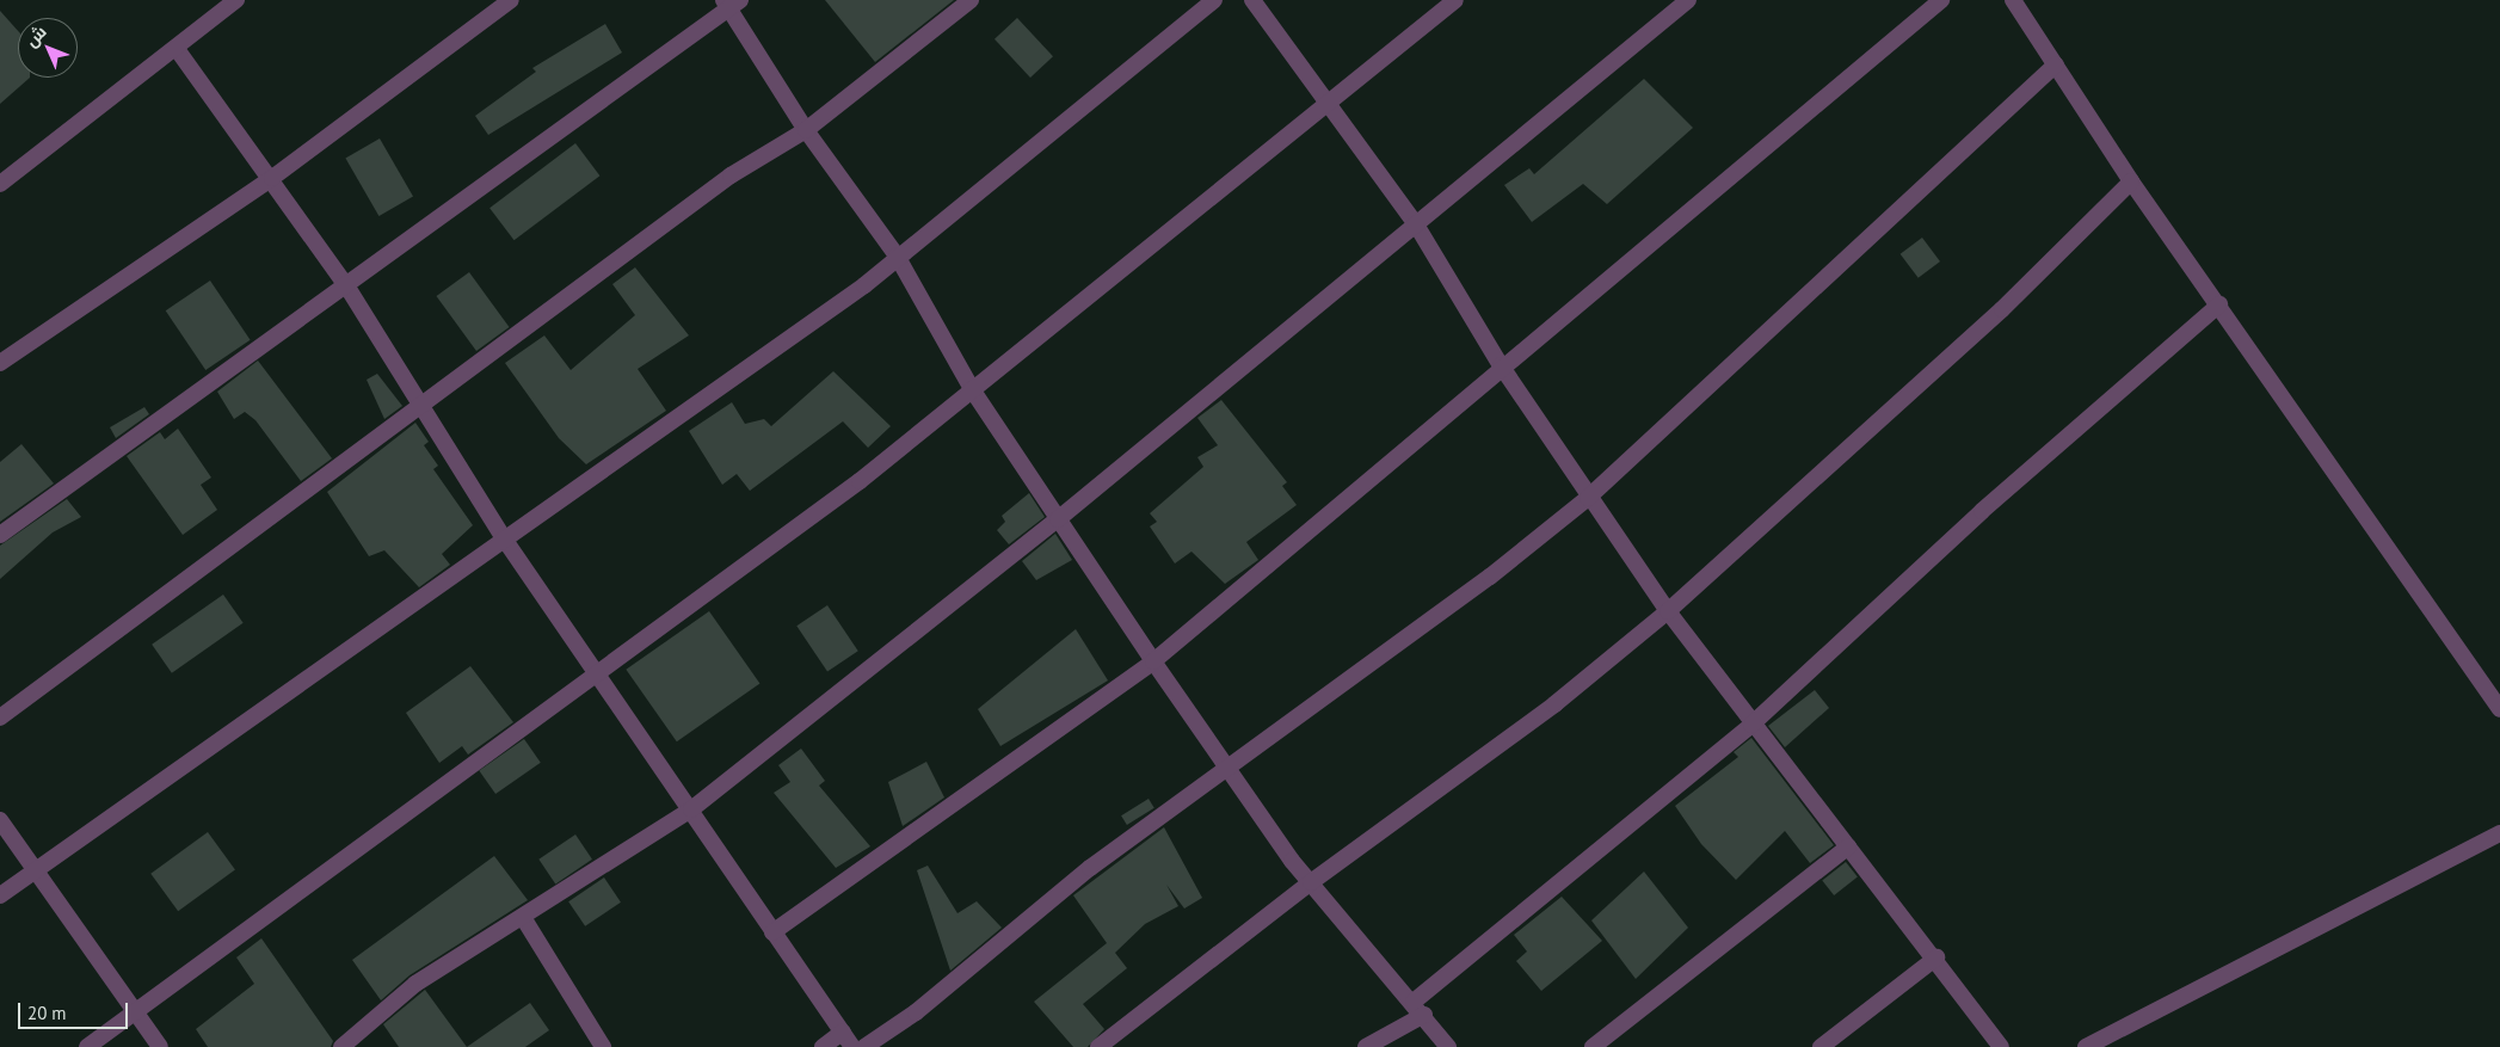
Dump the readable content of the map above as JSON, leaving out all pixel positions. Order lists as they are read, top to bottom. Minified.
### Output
{"scale_bar":"20 m","north":"top left"}
